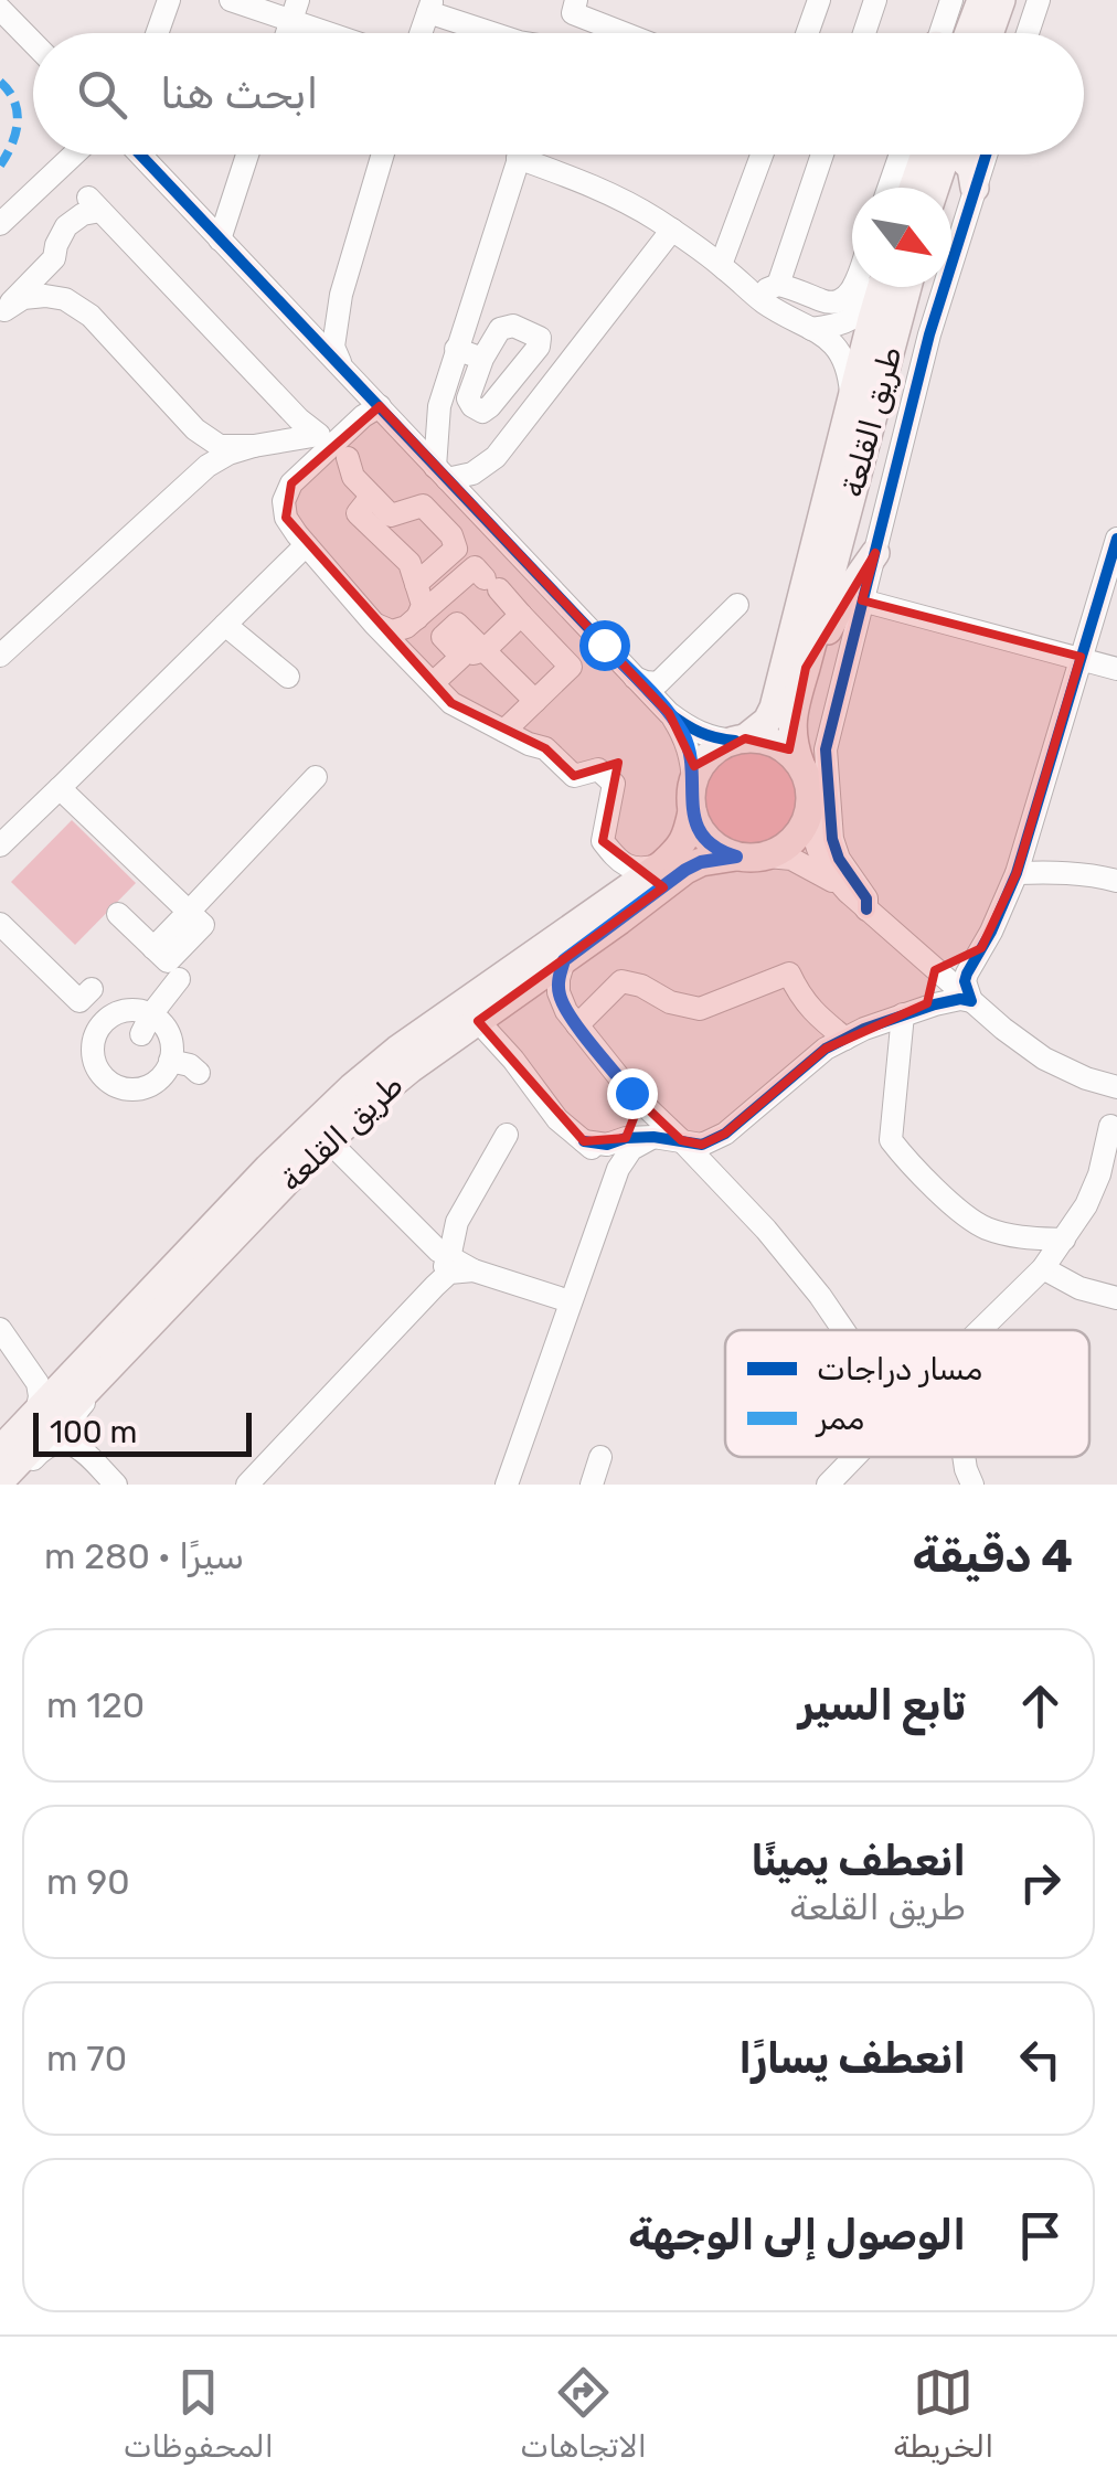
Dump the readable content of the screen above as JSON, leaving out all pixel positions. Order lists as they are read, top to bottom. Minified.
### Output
{"streets":{"main road":["طريق القلعة"]},"legend":["مسار دراجات","ممر"],"scale_bar":"100 m","north":"bottom right","page":{"search":"ابحث هنا","scale":"100 m","heading":["4 دقيقة","سيرًا · 280 m"],"list":[["تابع السير","120 m"],["انعطف يمينًا","طريق القلعة","90 m"],["انعطف يسارًا","70 m"],"الوصول إلى الوجهة"],"nav":["الخريطة","الاتجاهات","المحفوظات"]}}
